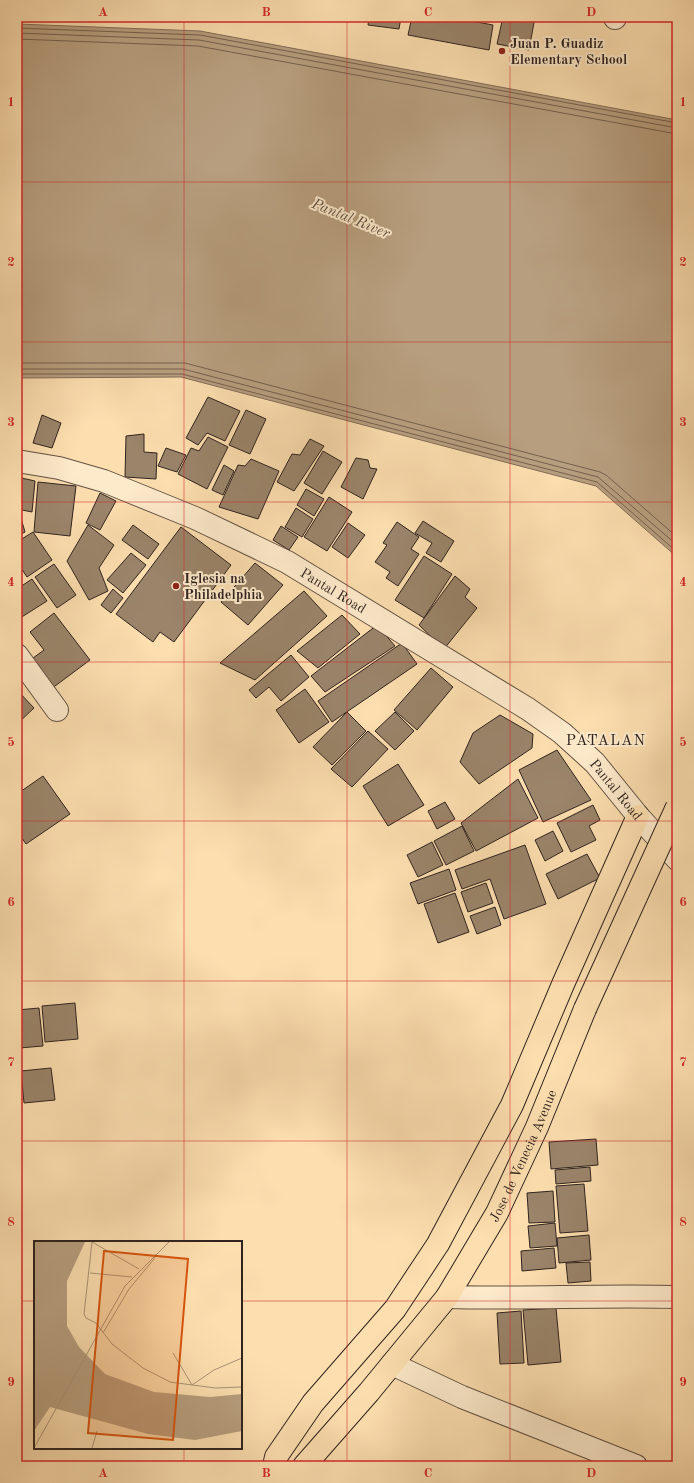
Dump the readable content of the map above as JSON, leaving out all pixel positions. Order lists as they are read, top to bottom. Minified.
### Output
{"streets":{"highway":["Jose de Venecia Avenue"],"street":["Pantal Road"]},"districts":["PATALAN"],"water":["Pantal River"],"places":["Juan P. Guadiz Elementary School","Iglesia na Philadelphia"],"grid":{"columns":["A","B","C","D"],"rows":["1","2","3","4","5","6","7","8","9"]}}
